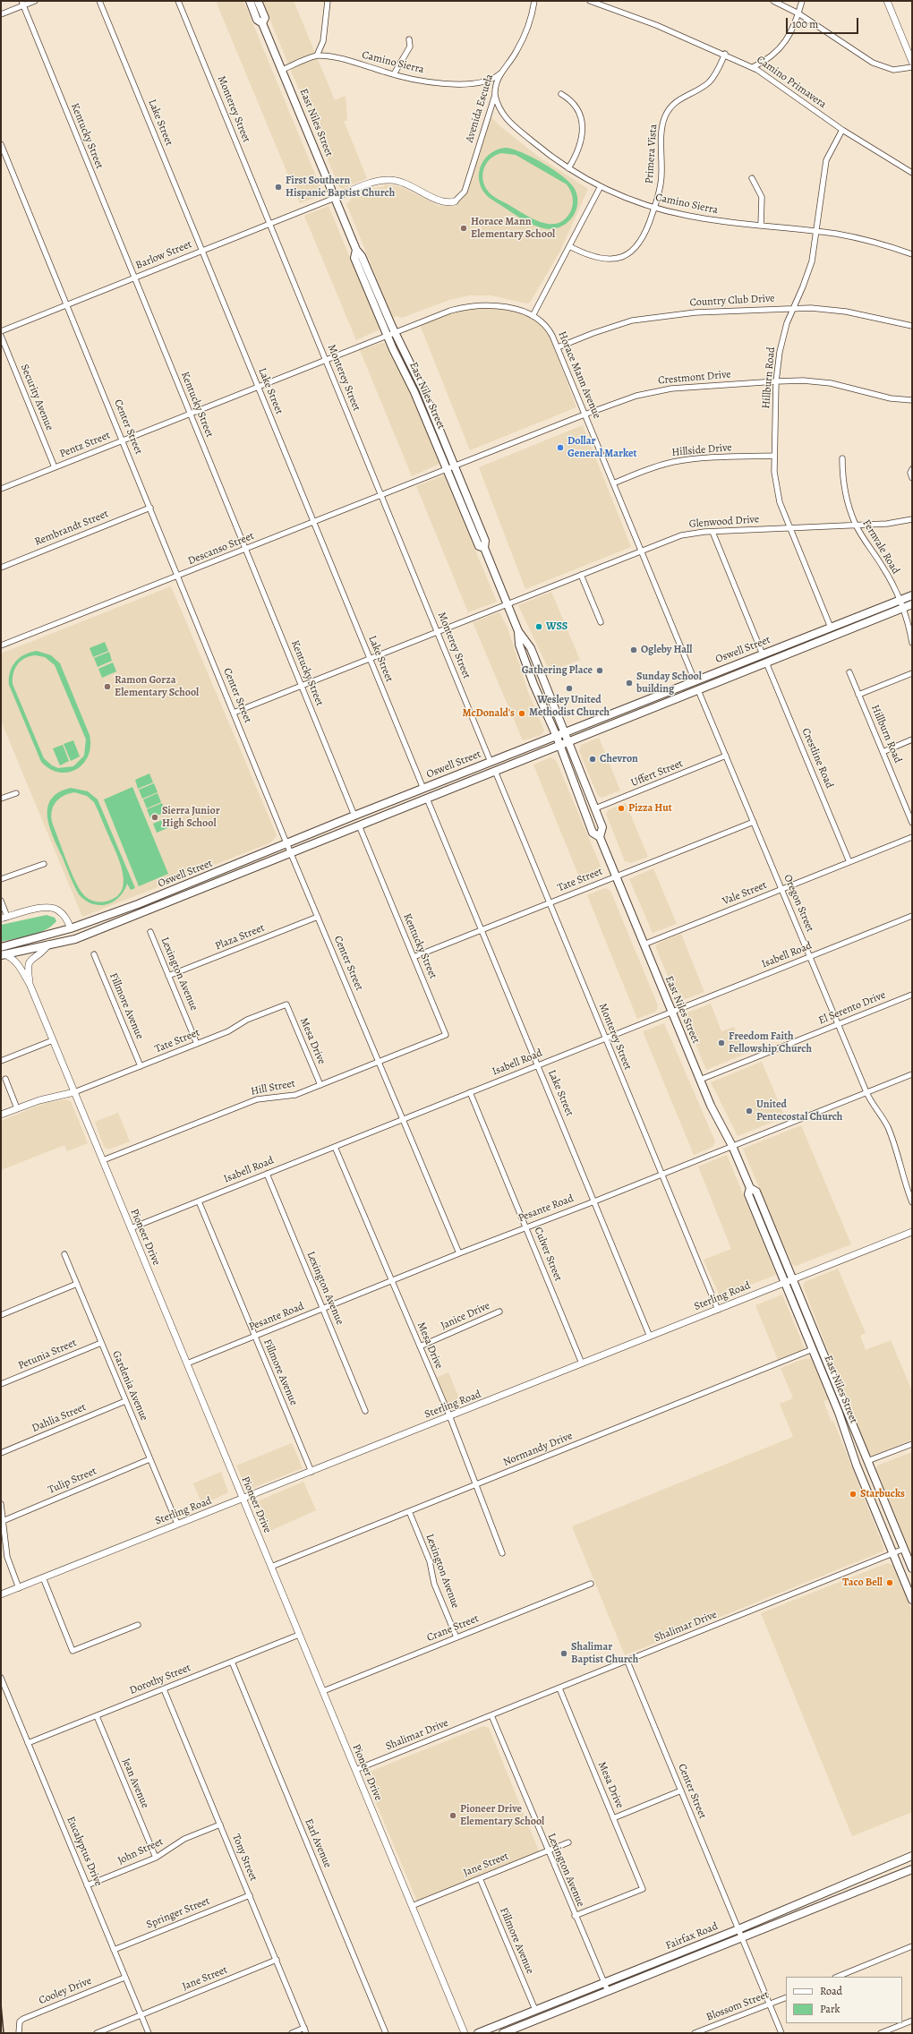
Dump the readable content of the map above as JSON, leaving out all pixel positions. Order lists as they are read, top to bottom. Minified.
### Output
{"streets":{"main road":["East Niles Street","Oswell Street","Fairfax Road"],"street":["Camino Sierra","Camino Primavera","Avenida Escuela","Monterey Street","Lake Street","Kentucky Street","Primera Vista","Barlow Street","Country Club Drive","Horace Mann Avenue","Crestmont Drive","Hillburn Road","Security Avenue","Center Street","Pentz Street","Hillside Drive","Glenwood Drive","Rembrandt Street","Fernvale Road","Descanso Street","Crestline Road","Uffert Street","Tate Street","Vale Street","Oregon Street","Plaza Street","Isabell Road","Lexington Avenue","Fillmore Avenue","El Serento Drive","Mesa Drive","Hill Street","Pesante Road","Pioneer Drive","Culver Street","Sterling Road","Janice Drive","Petunia Street","Gardenia Avenue","Dahlia Street","Normandy Drive","Tulip Street","Shalimar Drive","Crane Street","Dorothy Street","Jean Avenue","Earl Avenue","Eucalyptus Drive","John Street","Tony Street","Jane Street","Springer Street","Cooley Drive","Blossom Street"]},"crossings":[["Camino Sierra","Avenida Escuela"],["Camino Sierra","Primera Vista"],["Camino Sierra","Hillburn Road"],["Camino Primavera","Primera Vista"],["Camino Primavera","Hillburn Road"],["Monterey Street","Barlow Street"],["Monterey Street","Pentz Street"],["Monterey Street","Glenwood Drive"],["Monterey Street","Descanso Street"],["Monterey Street","Oswell Street"],["Monterey Street","Tate Street"],["Monterey Street","Isabell Road"],["Monterey Street","Pesante Road"],["Monterey Street","Sterling Road"],["Lake Street","Barlow Street"],["Lake Street","Pentz Street"],["Lake Street","Glenwood Drive"],["Lake Street","Descanso Street"],["Lake Street","Oswell Street"],["Lake Street","Tate Street"],["Lake Street","Isabell Road"],["Lake Street","Pesante Road"],["Lake Street","Sterling Road"],["East Niles Street","Barlow Street"],["East Niles Street","Horace Mann Avenue"],["East Niles Street","Crestmont Drive"],["East Niles Street","Pentz Street"],["East Niles Street","Glenwood Drive"],["East Niles Street","Descanso Street"],["East Niles Street","Oswell Street"],["East Niles Street","Uffert Street"],["East Niles Street","Tate Street"],["East Niles Street","Vale Street"],["East Niles Street","Isabell Road"],["East Niles Street","El Serento Drive"],["East Niles Street","Pesante Road"],["East Niles Street","Sterling Road"],["East Niles Street","Normandy Drive"],["East Niles Street","Shalimar Drive"],["Kentucky Street","Barlow Street"],["Kentucky Street","Pentz Street"],["Kentucky Street","Glenwood Drive"],["Kentucky Street","Descanso Street"],["Kentucky Street","Oswell Street"],["Kentucky Street","Tate Street"],["Kentucky Street","Hill Street"],["Barlow Street","Center Street"],["Country Club Drive","Horace Mann Avenue"],["Country Club Drive","Hillburn Road"],["Horace Mann Avenue","Crestmont Drive"],["Horace Mann Avenue","Pentz Street"],["Horace Mann Avenue","Hillside Drive"],["Horace Mann Avenue","Glenwood Drive"],["Horace Mann Avenue","Oswell Street"],["Crestmont Drive","Hillburn Road"],["Crestmont Drive","Descanso Street"],["Hillburn Road","Hillside Drive"],["Hillburn Road","Glenwood Drive"],["Hillburn Road","Oswell Street"],["Security Avenue","Pentz Street"],["Center Street","Pentz Street"],["Center Street","Glenwood Drive"],["Center Street","Rembrandt Street"],["Center Street","Descanso Street"],["Center Street","Oswell Street"],["Center Street","Plaza Street"],["Center Street","Isabell Road"],["Center Street","Hill Street"],["Center Street","Pesante Road"],["Center Street","Shalimar Drive"],["Center Street","Fairfax Road"],["Center Street","Blossom Street"],["Glenwood Drive","Fernvale Road"],["Fernvale Road","Oswell Street"],["Oswell Street","Crestline Road"],["Oswell Street","Oregon Street"],["Oswell Street","Pioneer Drive"],["Crestline Road","Vale Street"],["Uffert Street","Oregon Street"],["Tate Street","Oregon Street"],["Tate Street","Lexington Avenue"],["Tate Street","Fillmore Avenue"],["Tate Street","Mesa Drive"],["Tate Street","Pioneer Drive"],["Vale Street","Oregon Street"],["Oregon Street","Isabell Road"],["Oregon Street","El Serento Drive"],["Oregon Street","Pesante Road"],["Plaza Street","Lexington Avenue"],["Isabell Road","Lexington Avenue"],["Isabell Road","Fillmore Avenue"],["Isabell Road","Mesa Drive"],["Isabell Road","Pioneer Drive"],["Isabell Road","Culver Street"],["Lexington Avenue","Mesa Drive"],["Lexington Avenue","Pesante Road"],["Lexington Avenue","Normandy Drive"],["Lexington Avenue","Shalimar Drive"],["Lexington Avenue","Crane Street"],["Lexington Avenue","Jane Street"],["Lexington Avenue","Fairfax Road"],["Fillmore Avenue","Pesante Road"],["Fillmore Avenue","Sterling Road"],["Fillmore Avenue","Jane Street"],["Fillmore Avenue","Fairfax Road"],["Mesa Drive","Hill Street"],["Mesa Drive","Pesante Road"],["Mesa Drive","Sterling Road"],["Mesa Drive","Janice Drive"],["Mesa Drive","Normandy Drive"],["Mesa Drive","Shalimar Drive"],["Hill Street","Pioneer Drive"],["Pesante Road","Pioneer Drive"],["Pesante Road","Culver Street"],["Pioneer Drive","Sterling Road"],["Pioneer Drive","Normandy Drive"],["Pioneer Drive","Shalimar Drive"],["Pioneer Drive","Crane Street"],["Pioneer Drive","Dorothy Street"],["Pioneer Drive","Jane Street"],["Culver Street","Sterling Road"],["Sterling Road","Gardenia Avenue"],["Petunia Street","Gardenia Avenue"],["Gardenia Avenue","Dahlia Street"],["Gardenia Avenue","Tulip Street"],["Dorothy Street","Jean Avenue"],["Dorothy Street","Earl Avenue"],["Dorothy Street","Eucalyptus Drive"],["Dorothy Street","Tony Street"],["Jean Avenue","John Street"],["Eucalyptus Drive","John Street"],["Eucalyptus Drive","Jane Street"],["Eucalyptus Drive","Springer Street"],["Eucalyptus Drive","Cooley Drive"],["John Street","Tony Street"],["Tony Street","Jane Street"],["Tony Street","Springer Street"]],"places":["First Southern Hispanic Baptist Church","Horace Mann Elementary School","Dollar General Market","WSS","Ogleby Hall","Gathering Place","Sunday School building","Ramon Gorza Elementary School","Wesley United Methodist Church","McDonald's","Chevron","Pizza Hut","Sierra Junior High School","Freedom Faith Fellowship Church","United Pentecostal Church","Starbucks","Taco Bell","Shalimar Baptist Church","Pioneer Drive Elementary School"],"legend":["Road","Park"],"scale_bar":"100 m"}
